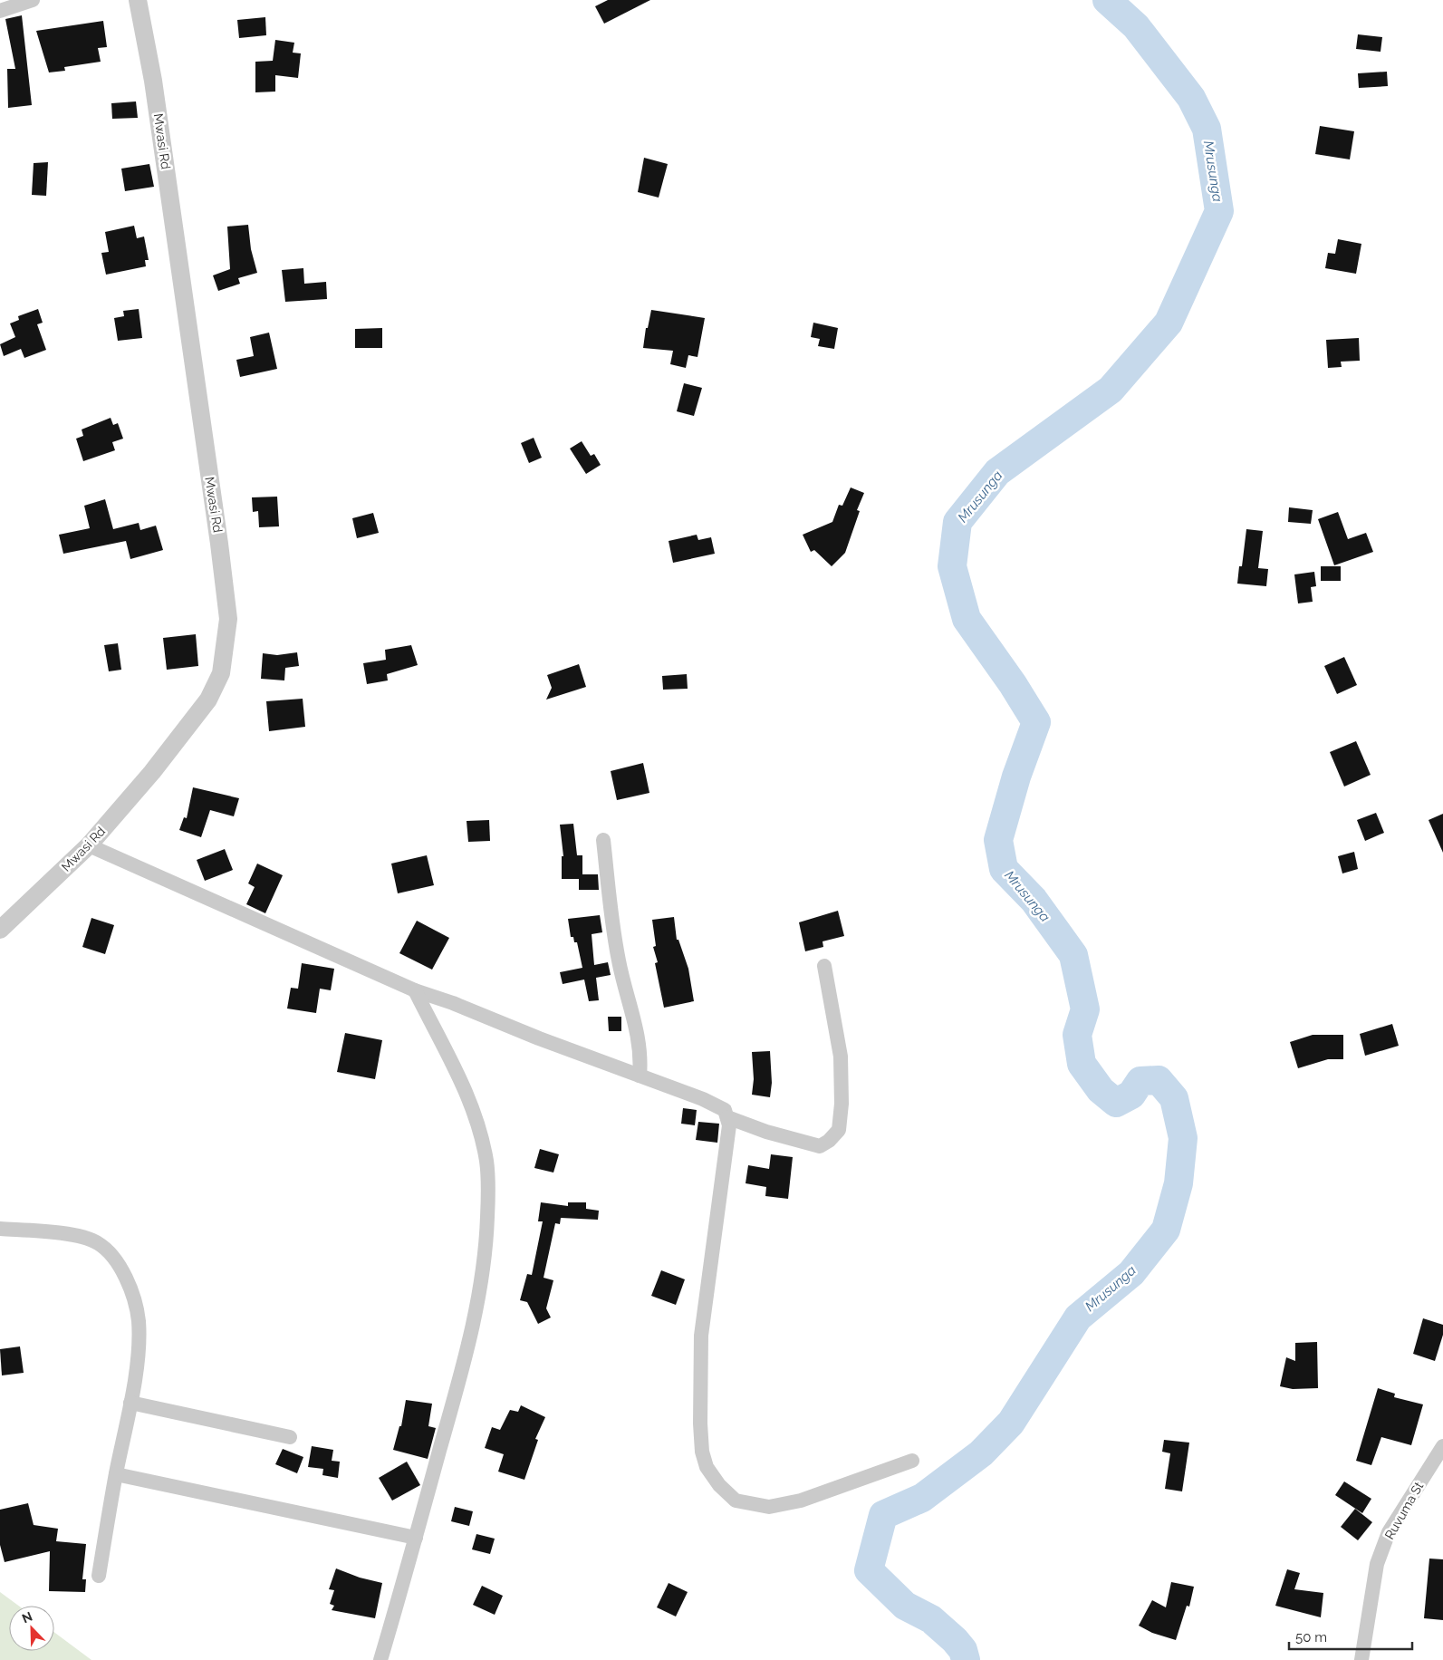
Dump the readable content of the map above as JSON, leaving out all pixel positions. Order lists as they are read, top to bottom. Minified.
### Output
{"streets":{"street":["Mwasi Rd","Ruvuma St"]},"water":["Mrusunga"],"scale_bar":"50 m","north":"top left"}
